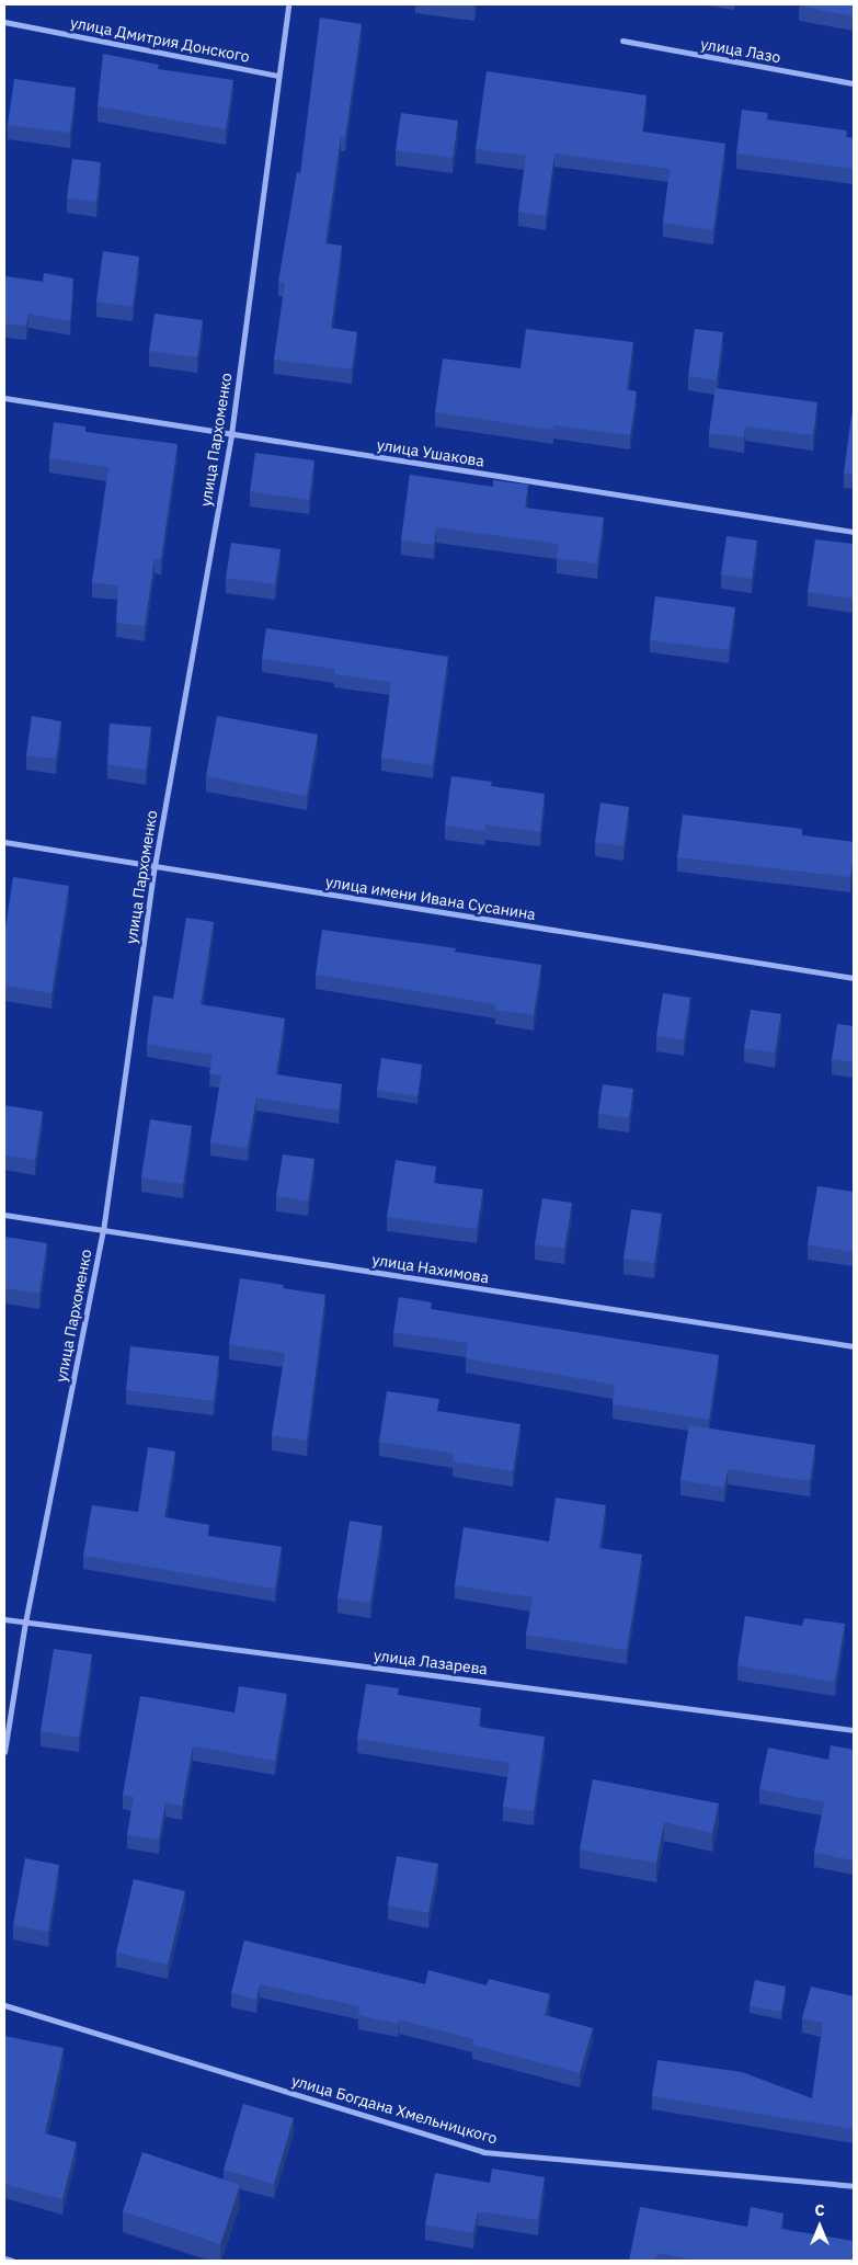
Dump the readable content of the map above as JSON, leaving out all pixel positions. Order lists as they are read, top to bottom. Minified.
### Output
{"streets":{"street":["улица Дмитрия Донского","улица Лазо","улица Пархоменко","улица Ушакова","улица имени Ивана Сусанина","улица Нахимова","улица Лазарева","улица Богдана Хмельницкого"]},"crossings":[["улица Дмитрия Донского","улица Пархоменко"],["улица Пархоменко","улица Ушакова"],["улица Пархоменко","улица имени Ивана Сусанина"],["улица Пархоменко","улица Нахимова"],["улица Пархоменко","улица Лазарева"]],"north":"top"}
